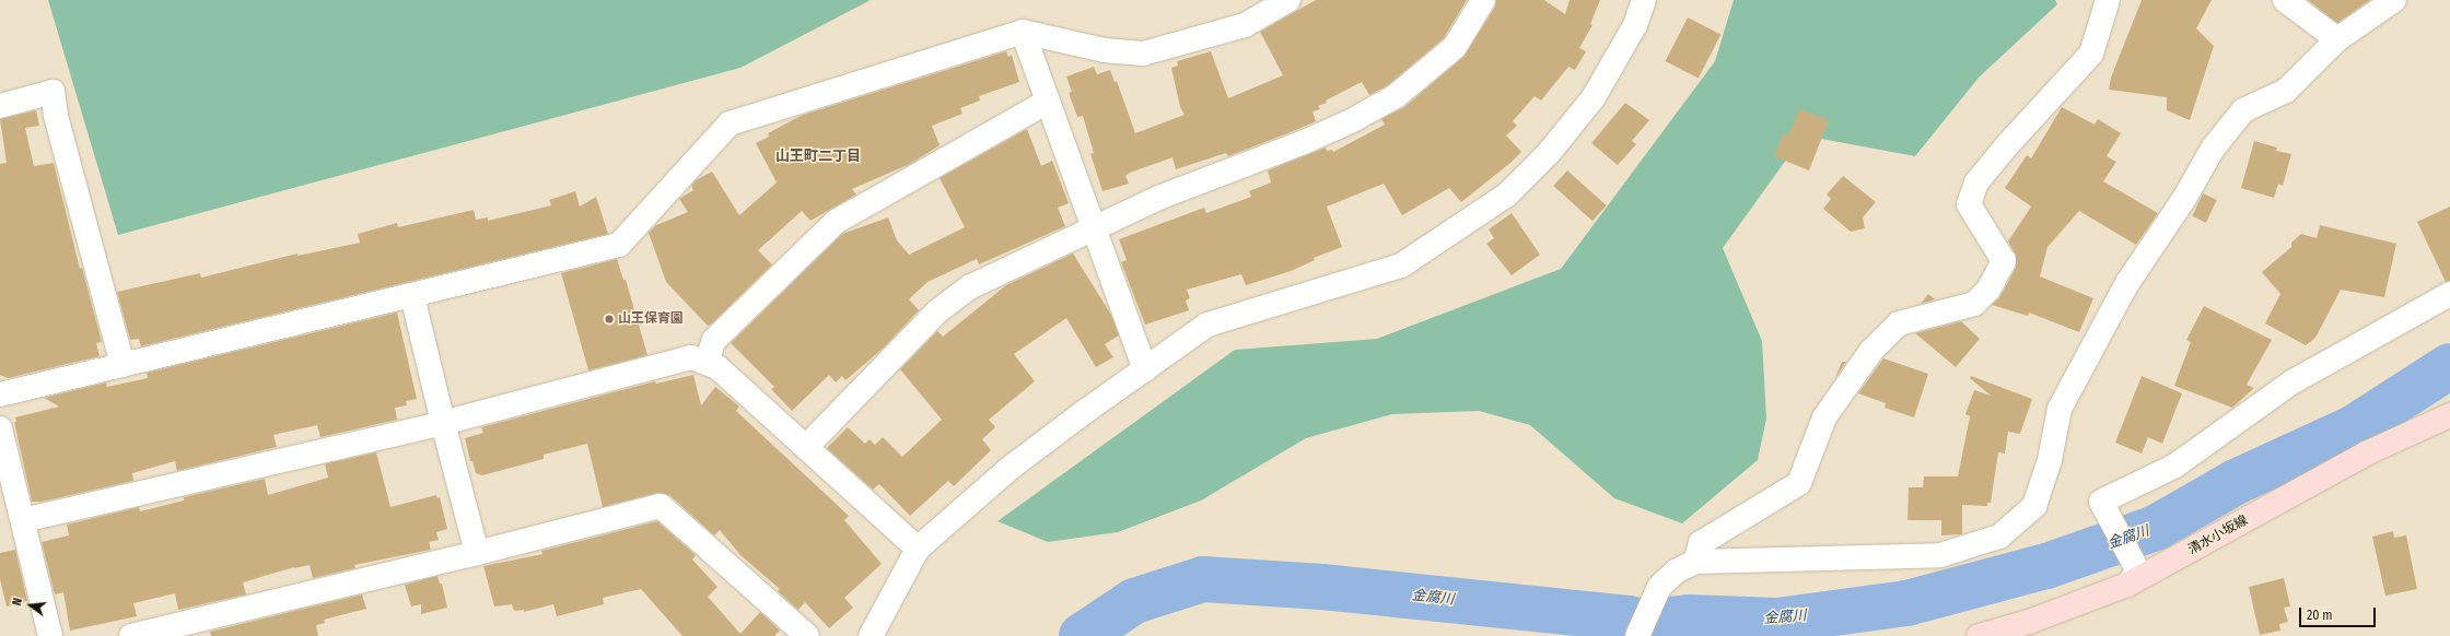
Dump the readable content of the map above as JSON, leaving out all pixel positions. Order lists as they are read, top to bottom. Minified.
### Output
{"streets":{"main road":["清水小坂線"]},"districts":["山王町二丁目"],"water":["金腐川"],"places":["山王保育園"],"scale_bar":"20 m","north":"left"}
